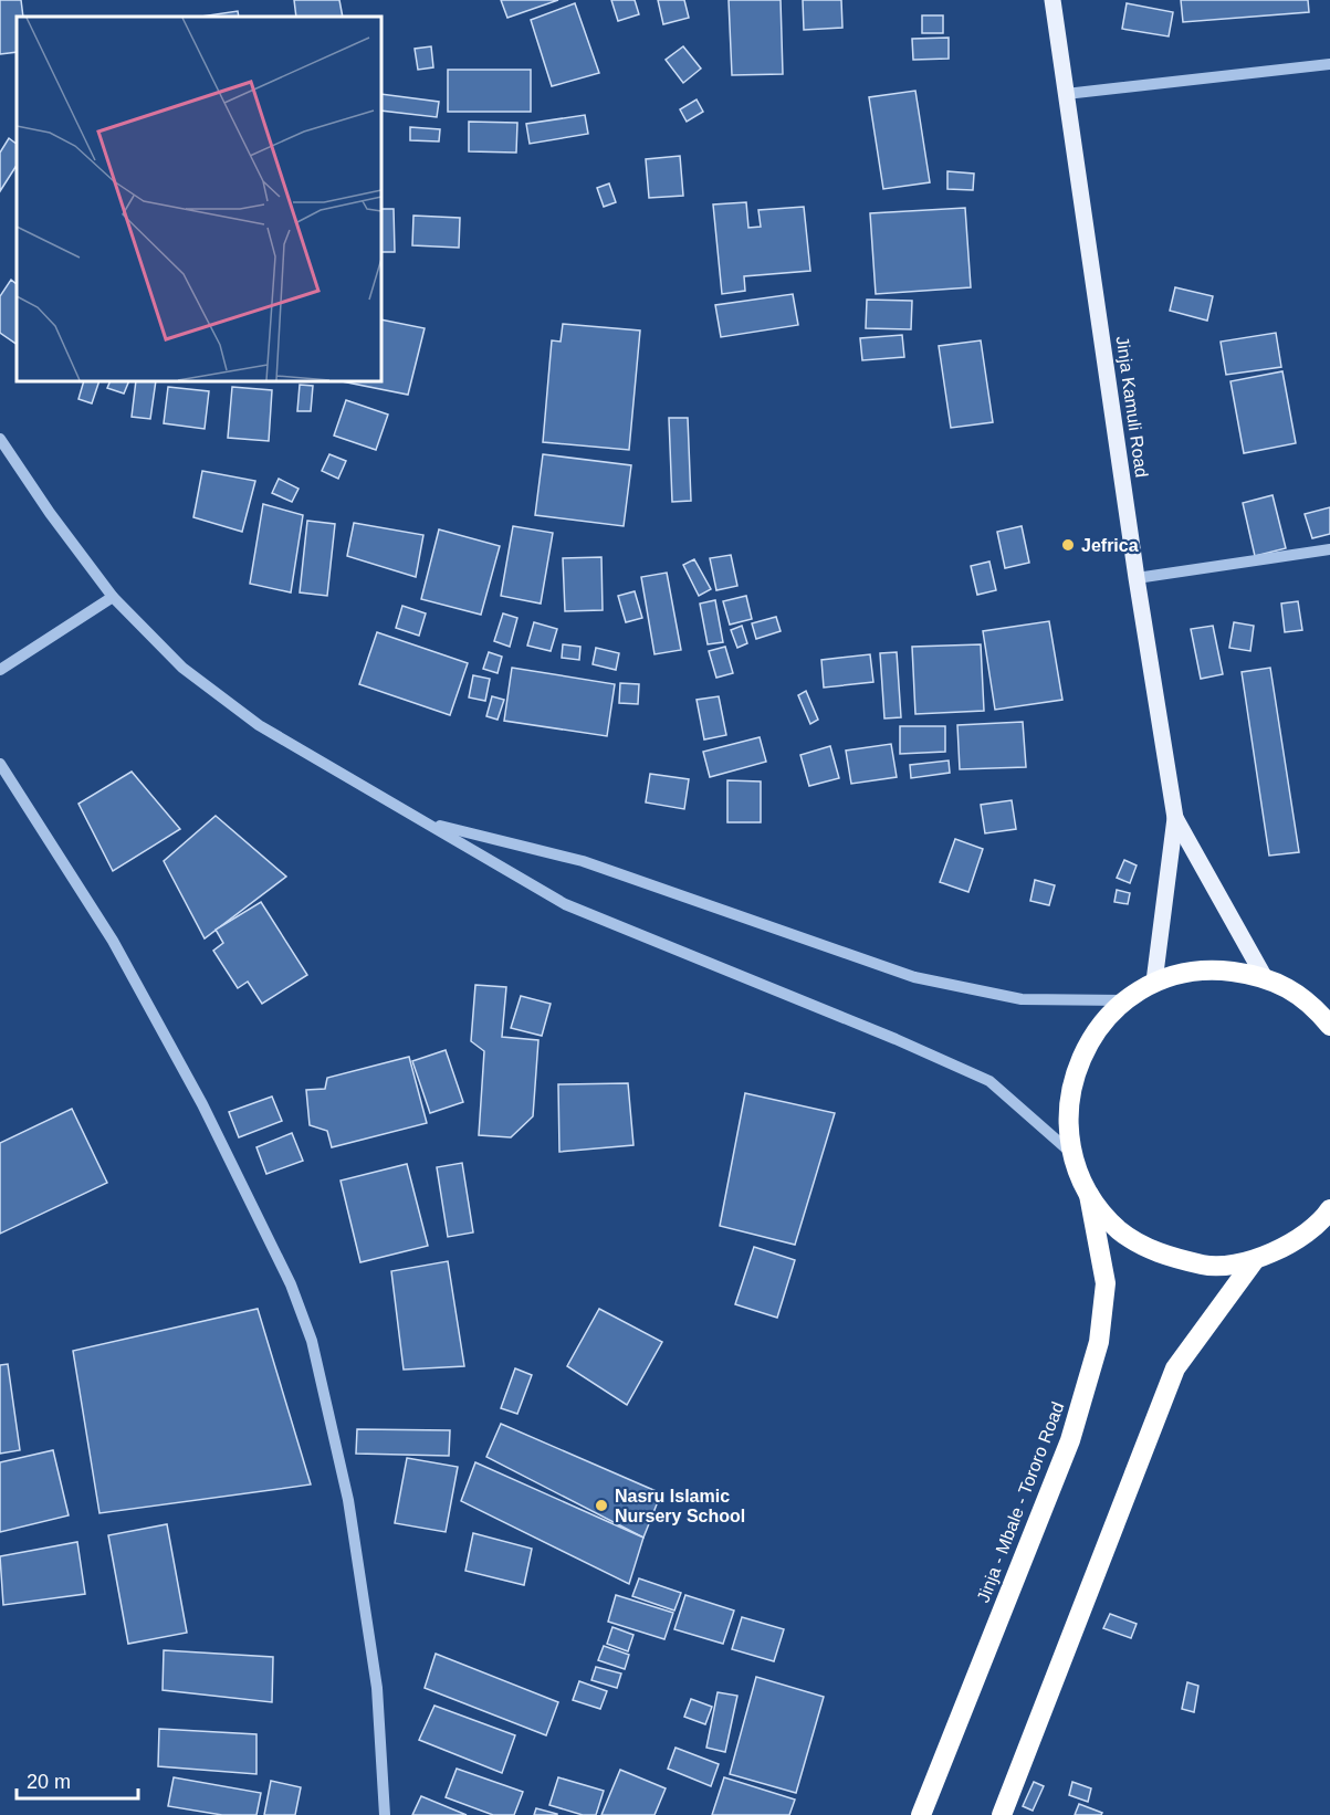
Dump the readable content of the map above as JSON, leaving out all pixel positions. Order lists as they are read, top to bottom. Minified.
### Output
{"streets":{"highway":["Jinja - Mbale - Tororo Road"],"main road":["Jinja Kamuli Road"]},"places":["Jefrica","Nasru Islamic Nursery School"],"scale_bar":"20 m"}
